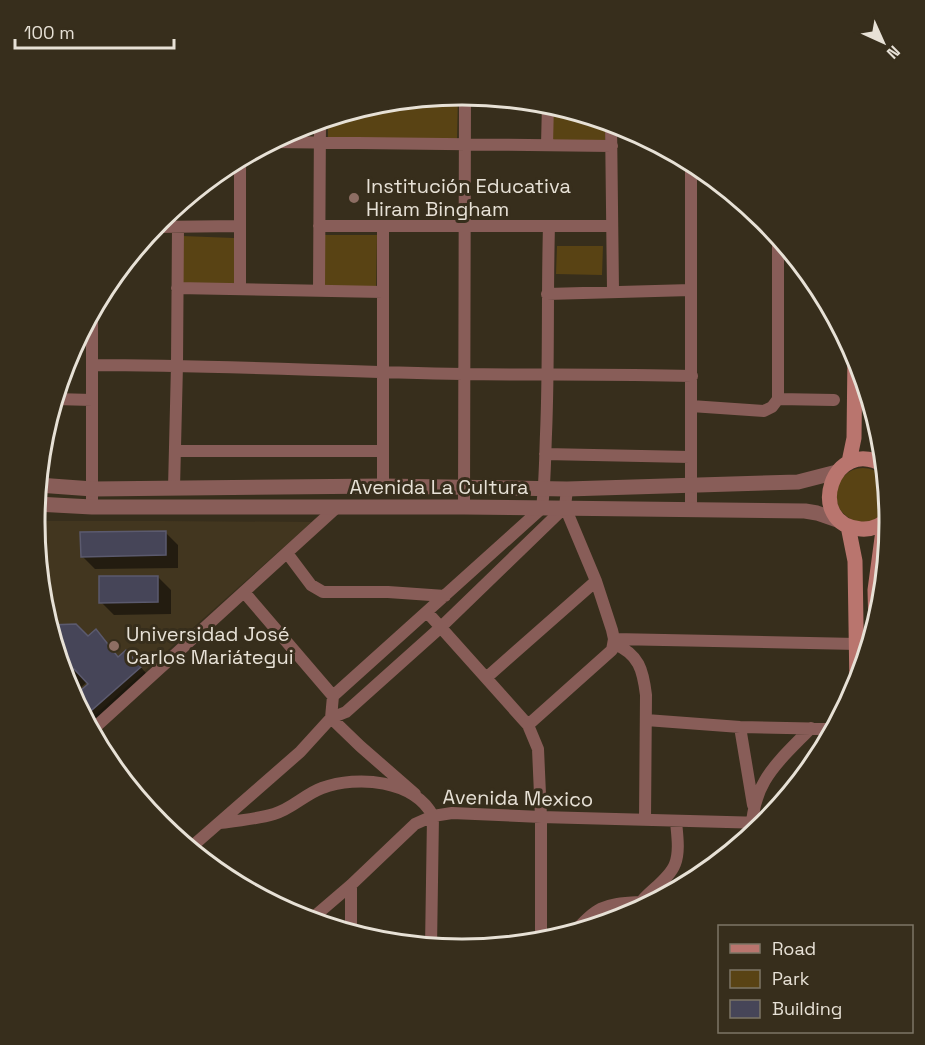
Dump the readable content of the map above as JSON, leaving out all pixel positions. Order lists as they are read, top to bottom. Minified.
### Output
{"streets":{"street":["Avenida La Cultura","Avenida Mexico"]},"places":["Institución Educativa Hiram Bingham","Universidad José Carlos Mariátegui"],"legend":["Road","Park","Building"],"scale_bar":"100 m","north":"bottom right"}
